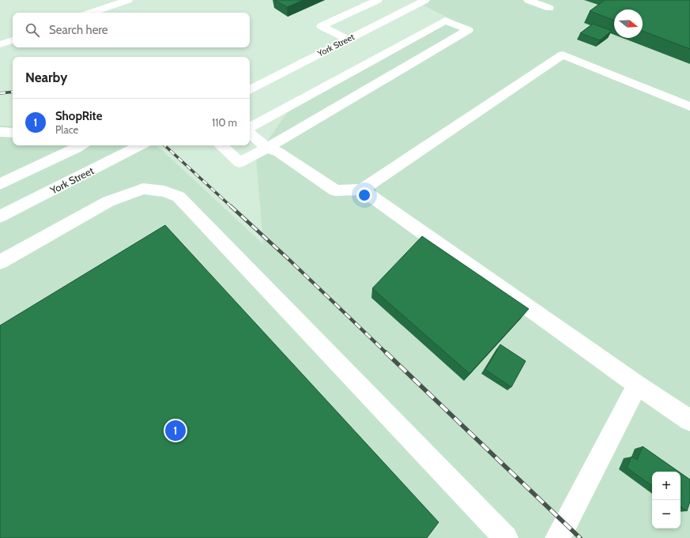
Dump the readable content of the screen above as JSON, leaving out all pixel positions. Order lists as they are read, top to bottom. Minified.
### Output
{"streets":{"street":["York Street"]},"north":"right","page":{"search":"Search here","heading":"Nearby","list":[{"mark":"1","name":"ShopRite","note":"Place","value":"110 m"}],"pins":"1","map_buttons":["+","−"]}}
